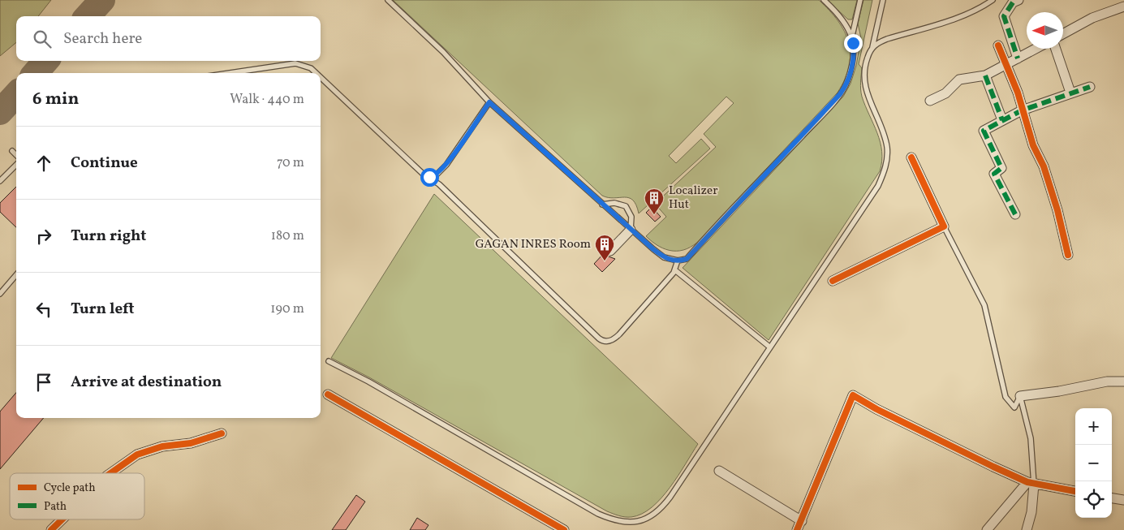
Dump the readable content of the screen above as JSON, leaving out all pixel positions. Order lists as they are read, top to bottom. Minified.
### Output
{"places":{"building":["Localizer Hut","GAGAN INRES Room"]},"legend":["Cycle path","Path"],"north":"left","page":{"search":"Search here","heading":["6 min","Walk · 440 m"],"list":[["Continue","70 m"],["Turn right","180 m"],["Turn left","190 m"],"Arrive at destination"],"map_buttons":["+","−"]}}
